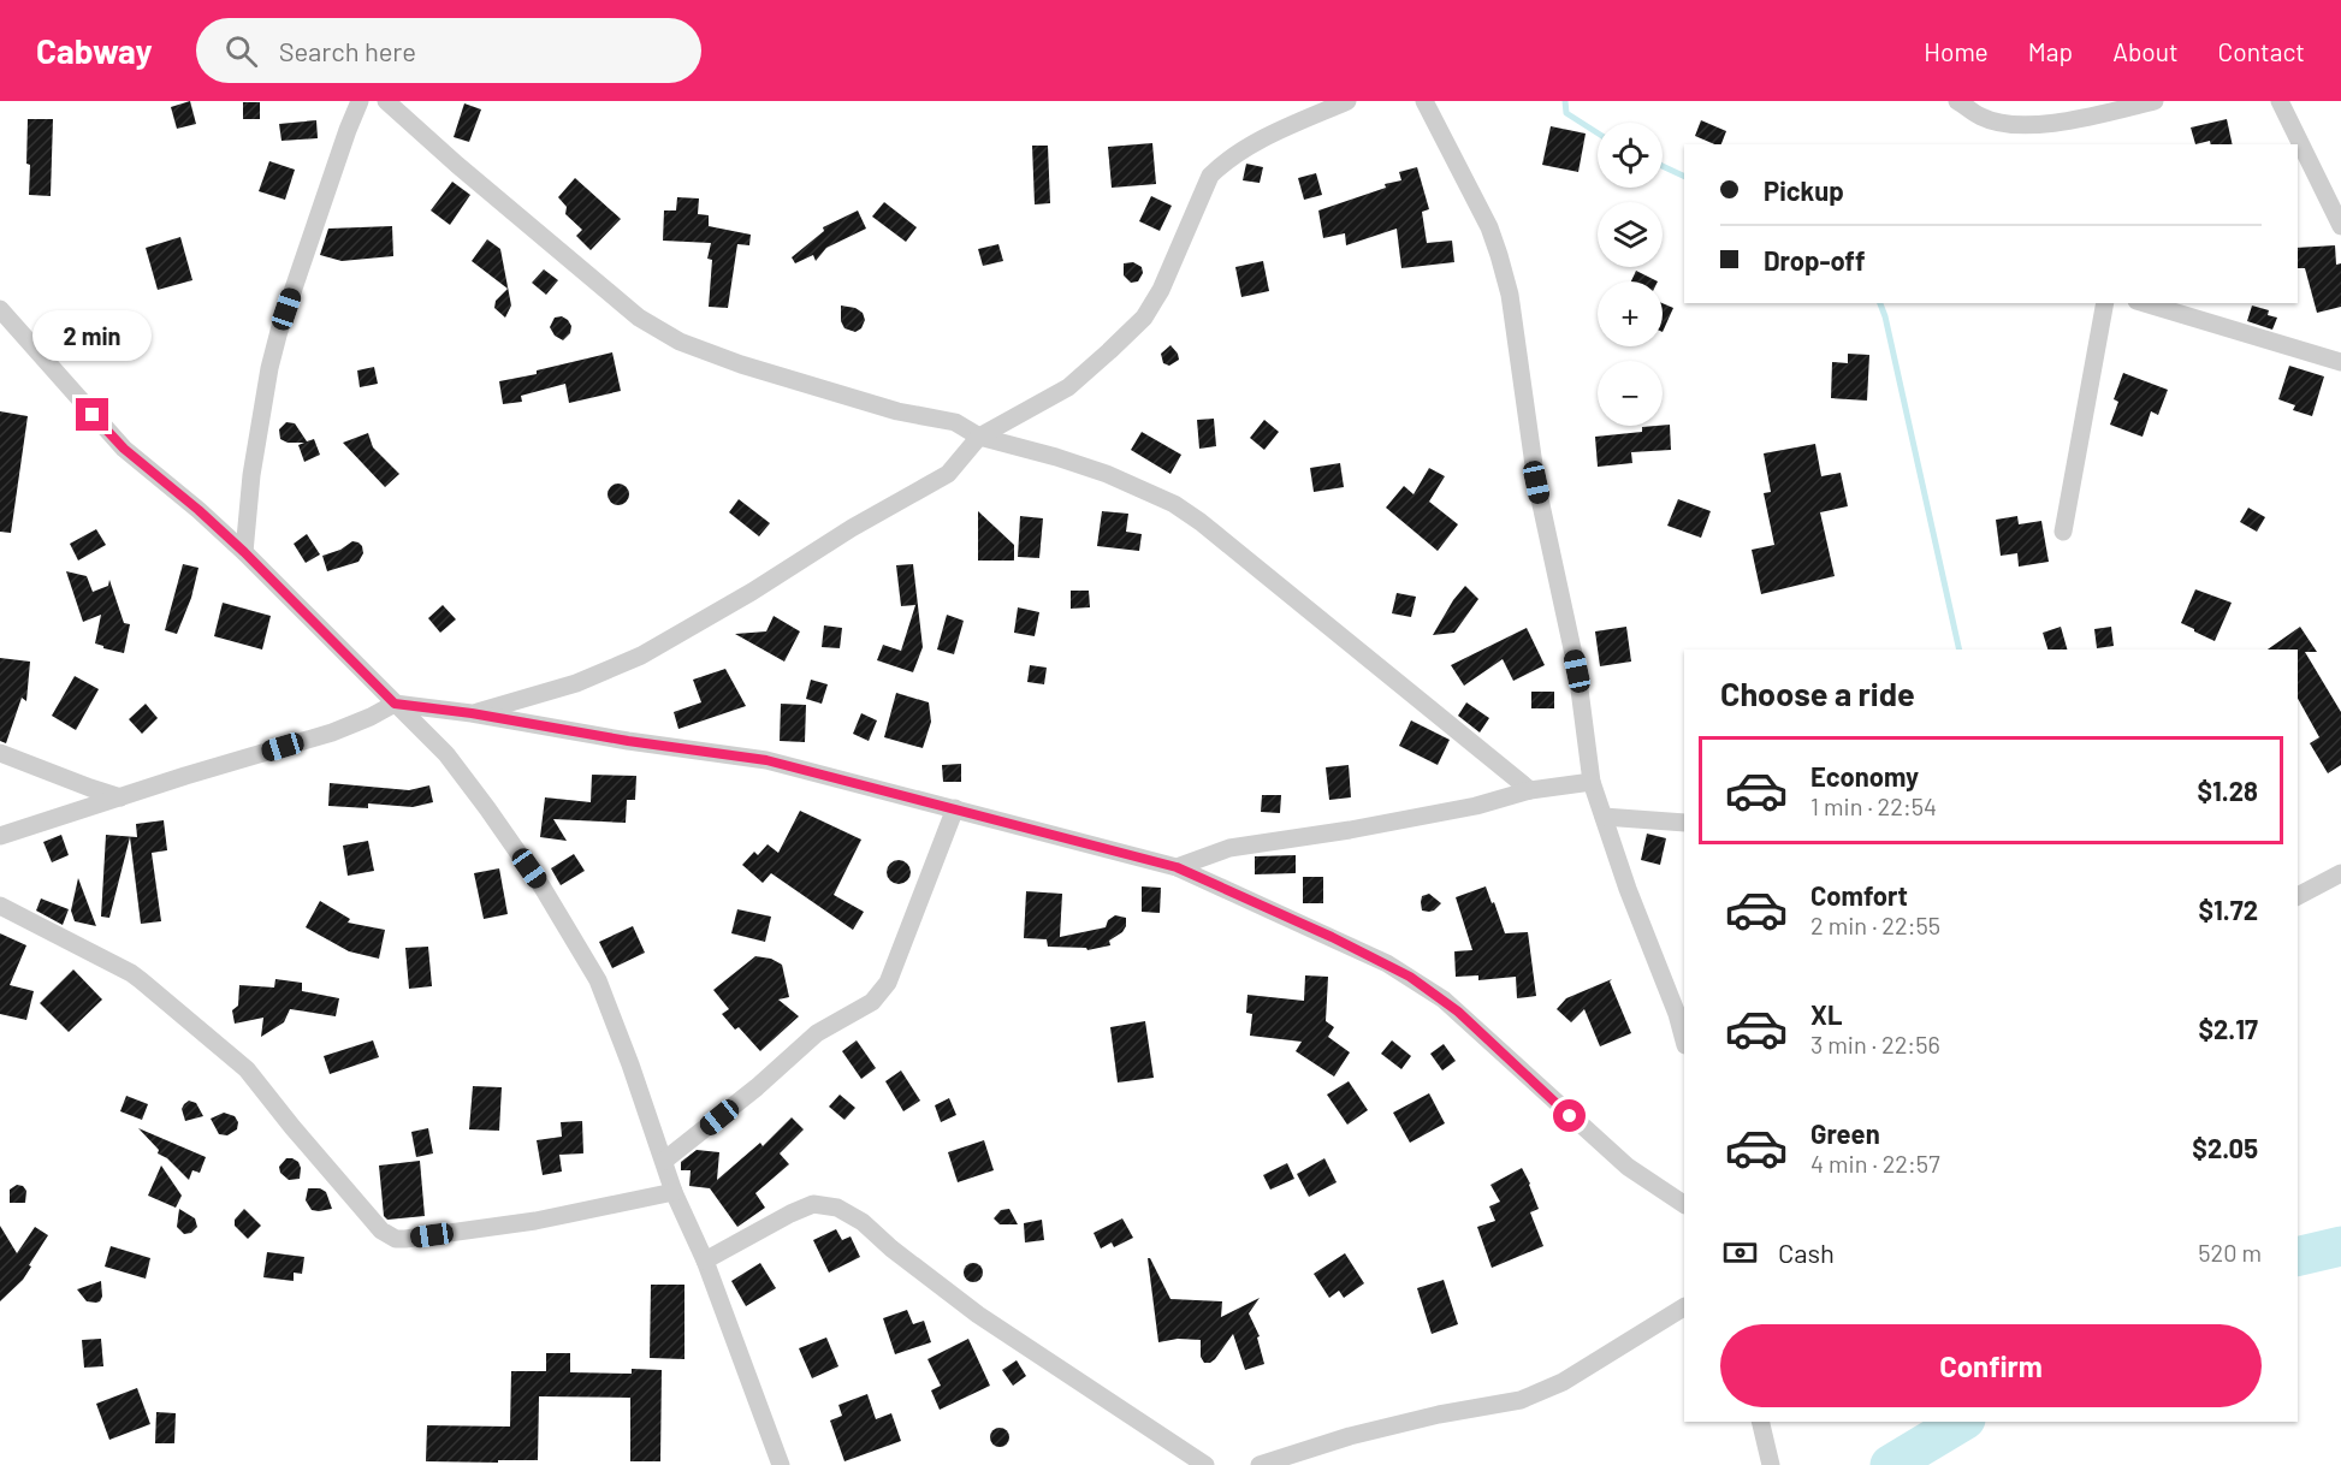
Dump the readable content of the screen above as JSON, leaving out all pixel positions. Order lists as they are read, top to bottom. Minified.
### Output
{"page":{"header":"Cabway","search":"Search here","nav":["Home","Map","About","Contact"],"map_buttons":["+","−"],"banner":["Pickup","Drop-off"],"bubble":"2 min","heading":"Choose a ride","list":[{"name":"Economy","note":"1 min · 22:54","value":"$1.28"},{"name":"Comfort","note":"2 min · 22:55","value":"$1.72"},{"name":"XL","note":"3 min · 22:56","value":"$2.17"},{"name":"Green","note":"4 min · 22:57","value":"$2.05"}],"pay":["Cash","520 m"],"buttons":"Confirm"}}
